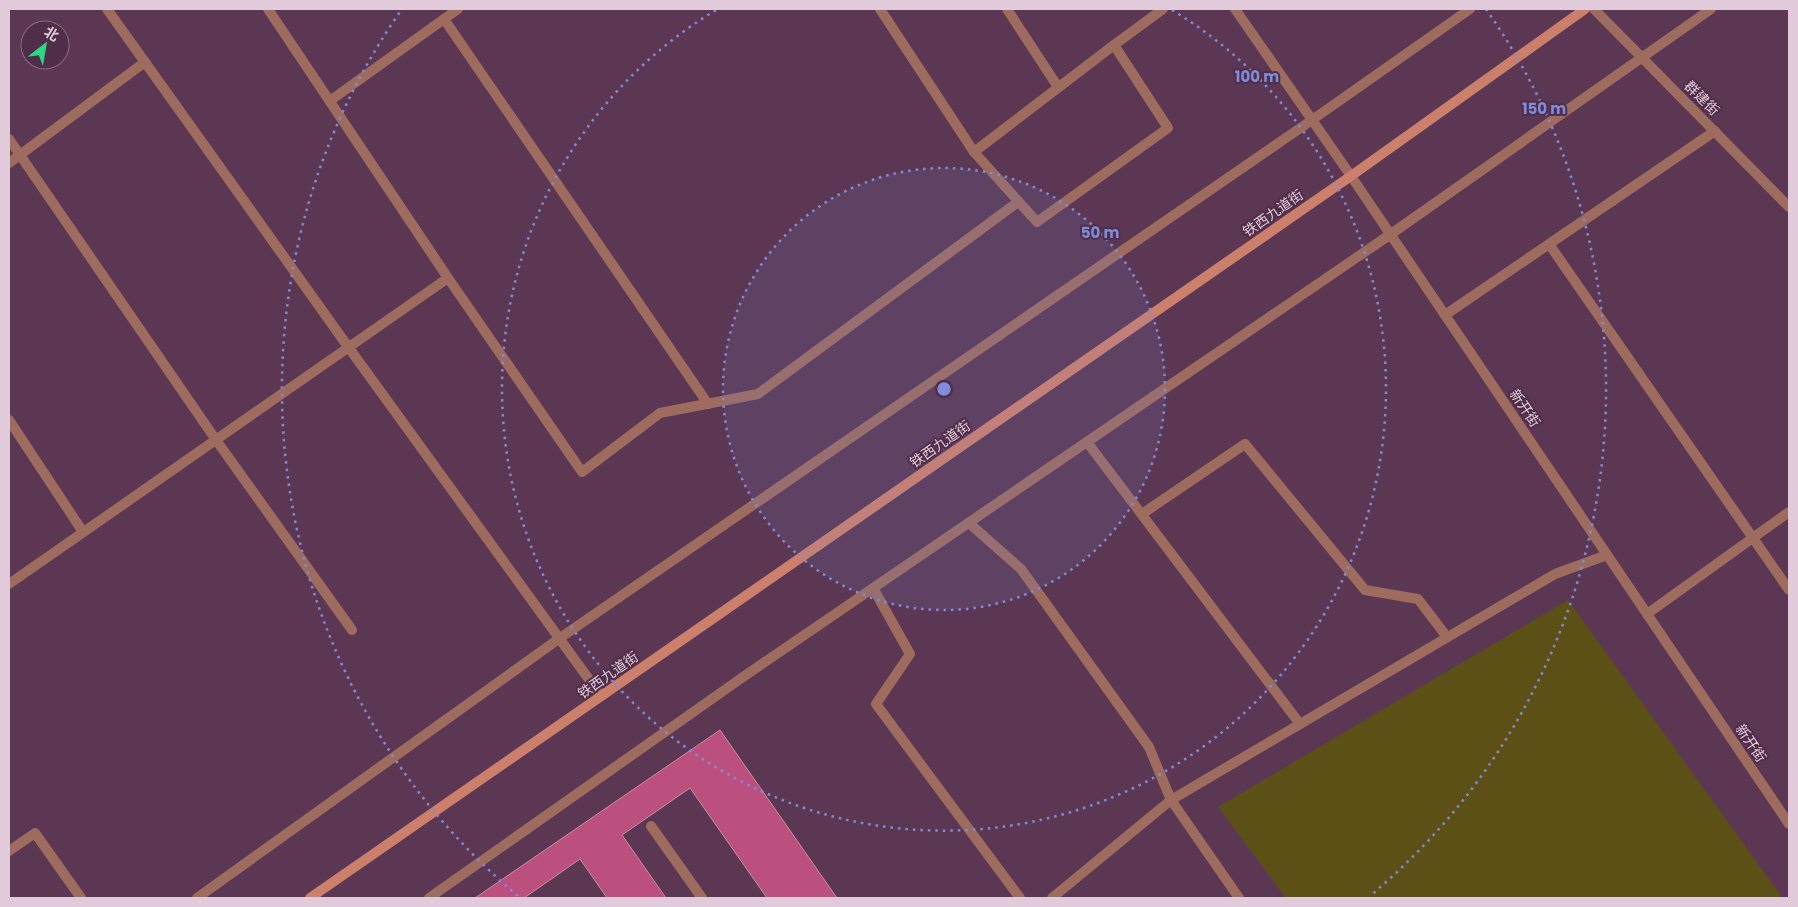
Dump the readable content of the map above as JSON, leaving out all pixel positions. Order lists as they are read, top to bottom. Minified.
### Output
{"streets":{"main road":["铁西九道街"],"street":["群建街","新开街"]},"crossings":[["铁西九道街","新开街"]],"north":"top right","rings":["100 m","150 m","50 m"]}
